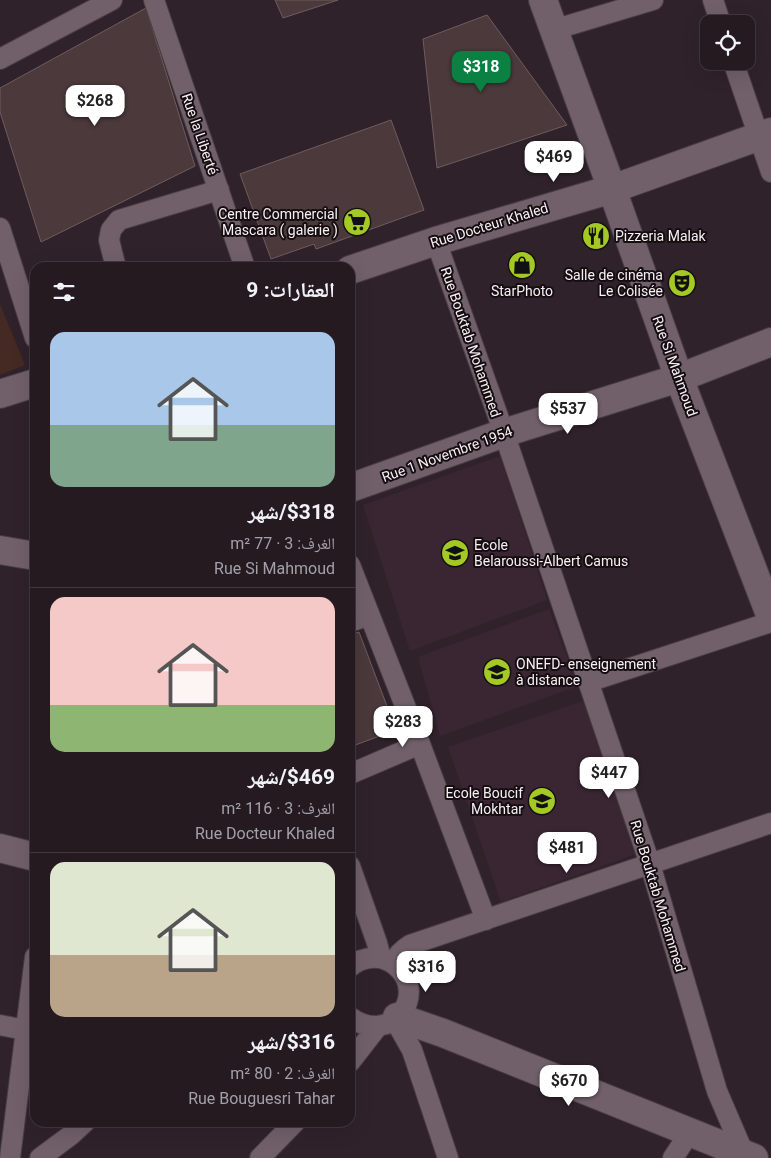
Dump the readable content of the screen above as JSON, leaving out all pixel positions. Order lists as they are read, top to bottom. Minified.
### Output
{"streets":{"main road":["Rue Docteur Khaled","Rue Si Mahmoud","Rue 1 Novembre 1954"],"street":["Rue la Liberté","Rue Bouktab Mohammed"]},"crossings":[["Rue Docteur Khaled","Rue Bouktab Mohammed"],["Rue Docteur Khaled","Rue Si Mahmoud"],["Rue Bouktab Mohammed","Rue 1 Novembre 1954"],["Rue Si Mahmoud","Rue 1 Novembre 1954"]],"places":{"supermarket":["Centre Commercial Mascara ( galerie )"],"restaurant":["Pizzeria Malak"],"shop":["StarPhoto"],"theatre":["Salle de cinéma Le Colisée"],"school or university":["Ecole Belaroussi-Albert Camus","ONEFD- enseignement à distance","Ecole Boucif Mokhtar"]},"page":{"price":["$318","$268","$469","$537","$283","$447","$481","$316","$670"],"heading":"العقارات: 9","list":[{"name":"$318/شهر","note":"الغرف: 3 · 77 m² · Rue Si Mahmoud"},{"name":"$469/شهر","note":"الغرف: 3 · 116 m² · Rue Docteur Khaled"},{"name":"$316/شهر","note":"الغرف: 2 · 80 m² · Rue Bouguesri Tahar"}]}}
